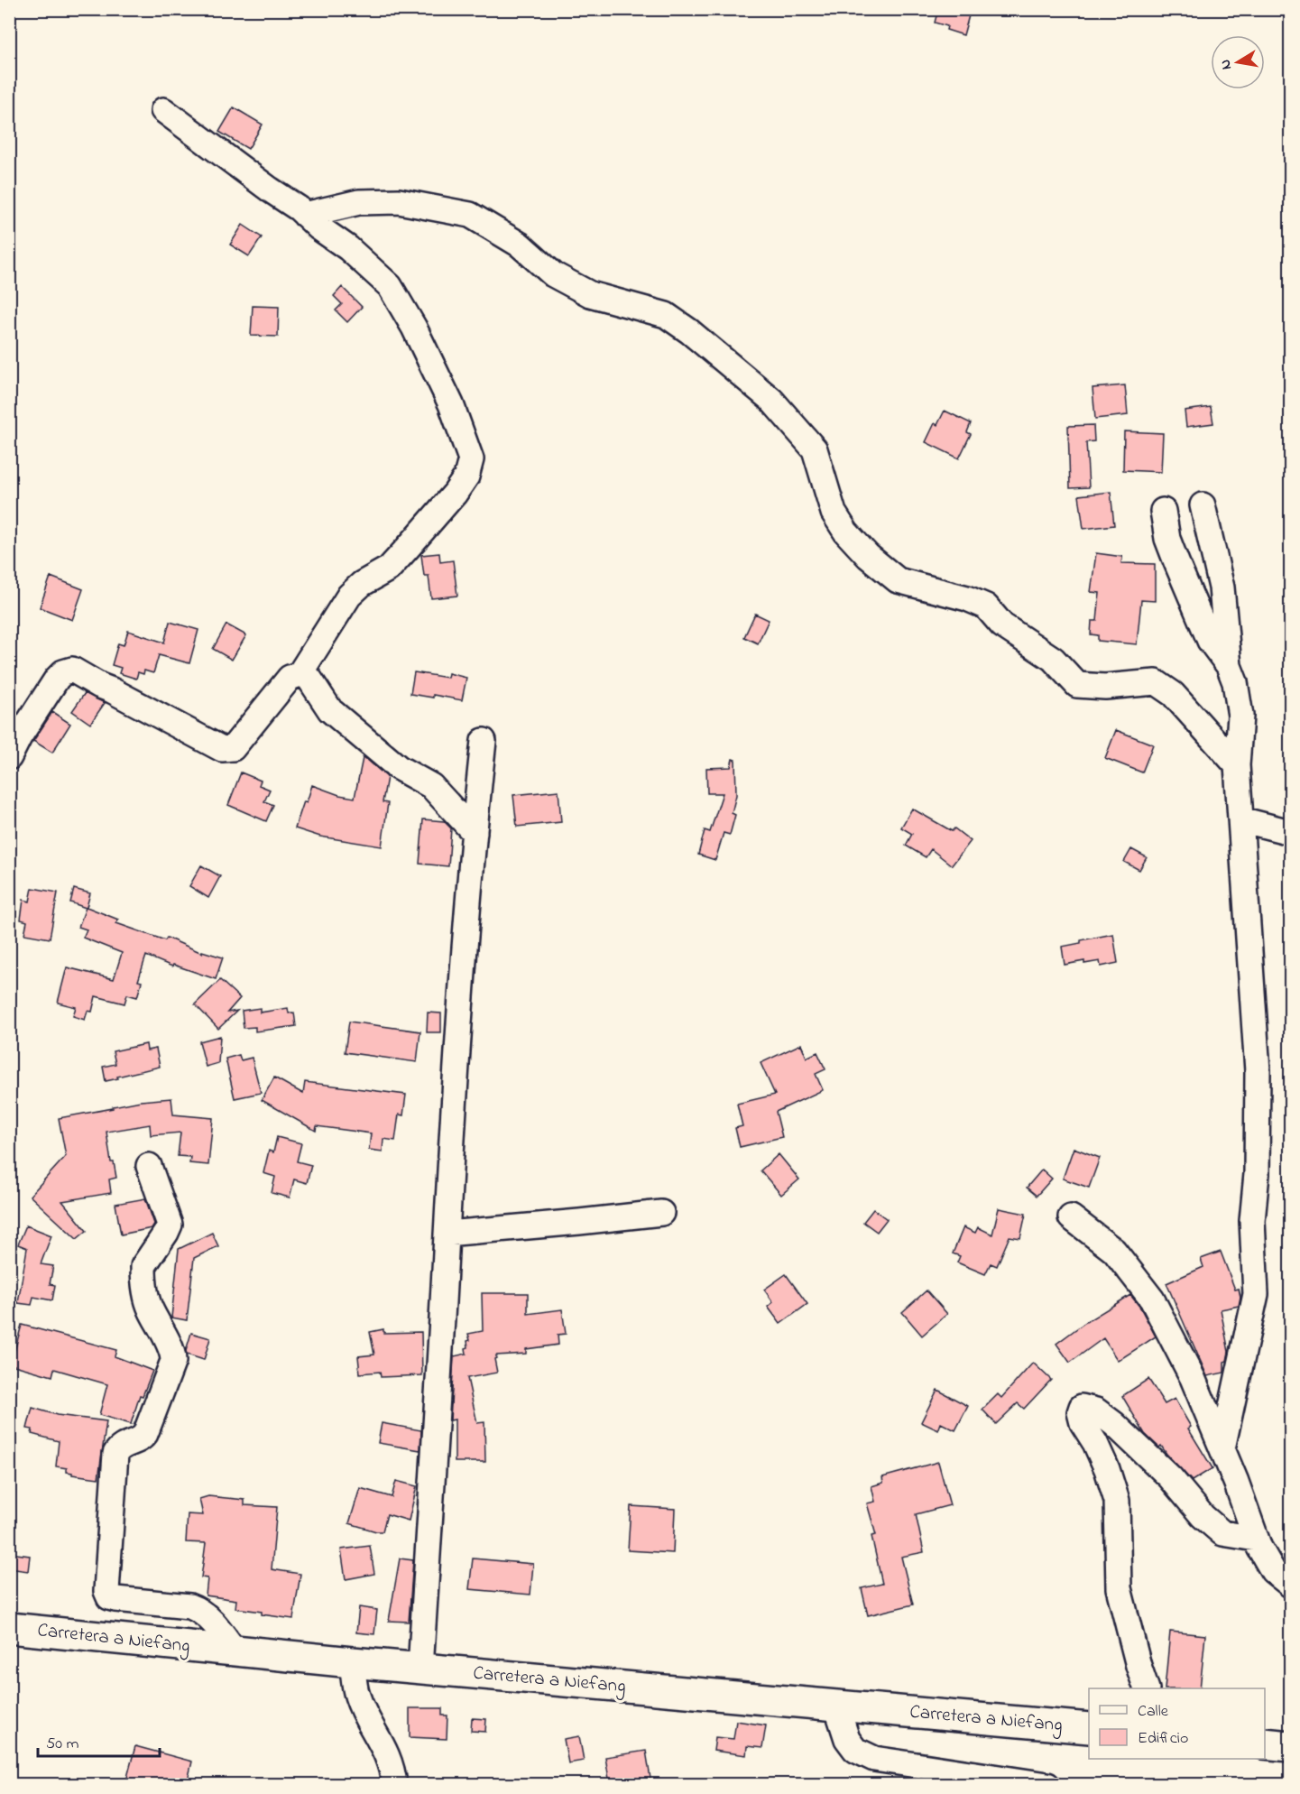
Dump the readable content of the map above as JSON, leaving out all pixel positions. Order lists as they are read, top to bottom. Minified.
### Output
{"streets":{"main road":["Carretera a Niefang"]},"legend":["Calle","Edificio"],"scale_bar":"50 m","north":"left"}
